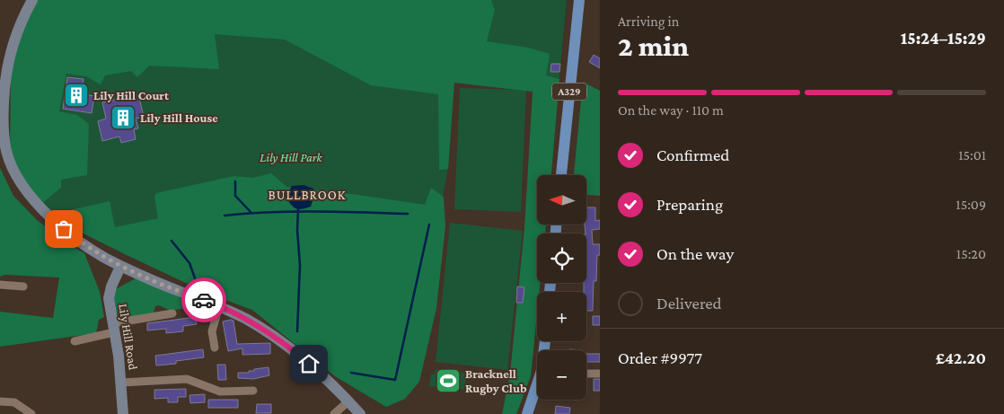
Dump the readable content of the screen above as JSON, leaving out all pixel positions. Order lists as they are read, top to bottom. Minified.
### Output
{"streets":{"main road":["A329"],"street":["Lily Hill Road"]},"districts":["BULLBROOK"],"parks":["Lily Hill Park"],"places":{"building":["Lily Hill Court","Lily Hill House"],"sports":["Bracknell Rugby Club"]},"north":"left","page":{"heading":["2 min","Arriving in","15:24–15:29"],"panel":["Order #9977","£42.20"],"bar":"On the way · 110 m","list":[["Confirmed","15:01"],["Preparing","15:09"],["On the way","15:20"],"Delivered"],"map_buttons":["+","−"]}}
